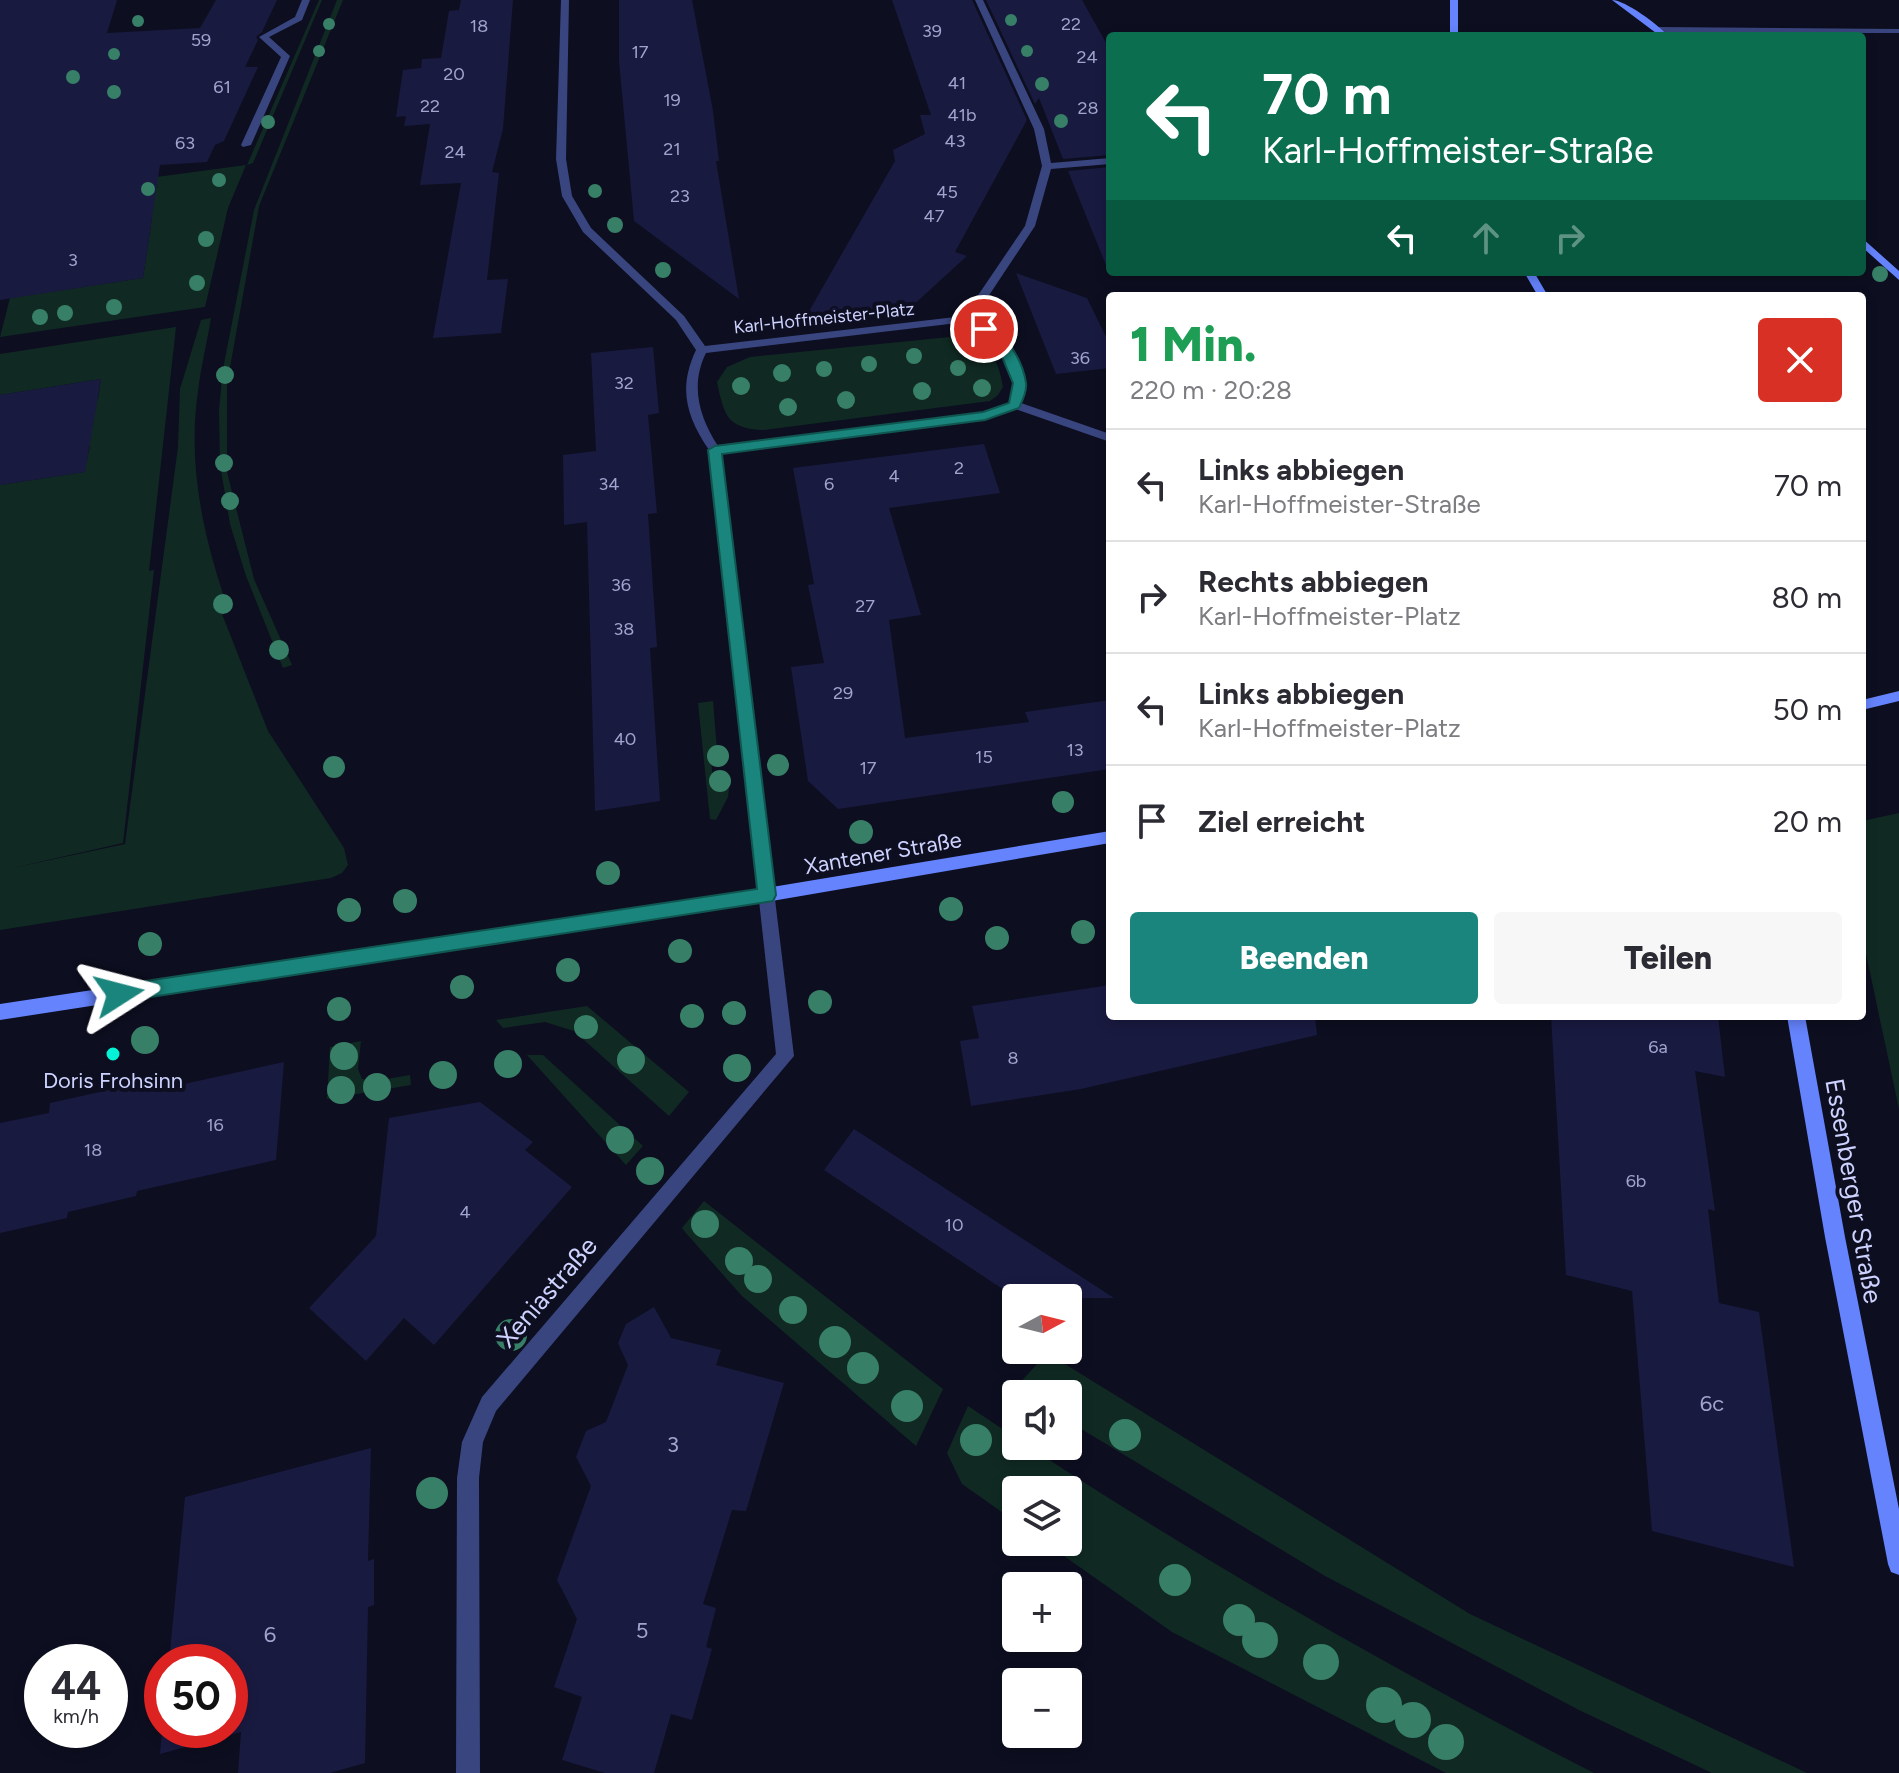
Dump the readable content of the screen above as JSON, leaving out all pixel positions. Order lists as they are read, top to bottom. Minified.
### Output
{"streets":{"main road":["Xantener Straße","Essenberger Straße"],"street":["Karl-Hoffmeister-Platz","Xeniastraße"]},"crossings":[["Xantener Straße","Xeniastraße"]],"places":["Doris Frohsinn"],"house_numbers":["22","18","39","59","17","24","20","41","61","19","22","28","41b","43","63","21","24","45","23","47","3","36","32","2","4","34","6","36","27","38","29","40","13","15","17","6a","8","16","18","6b","4","10","6c","3","5","6"],"north":"right","page":{"turn":["70 m","Karl-Hoffmeister-Straße"],"heading":["1 Min.","220 m · 20:28"],"list":[{"name":"Links abbiegen","note":"Karl-Hoffmeister-Straße","value":"70 m"},{"name":"Rechts abbiegen","note":"Karl-Hoffmeister-Platz","value":"80 m"},{"name":"Links abbiegen","note":"Karl-Hoffmeister-Platz","value":"50 m"},{"name":"Ziel erreicht","value":"20 m"}],"buttons":["Beenden","Teilen"],"map_buttons":["+","−"],"speed":"44 km/h","limit":"50"}}
